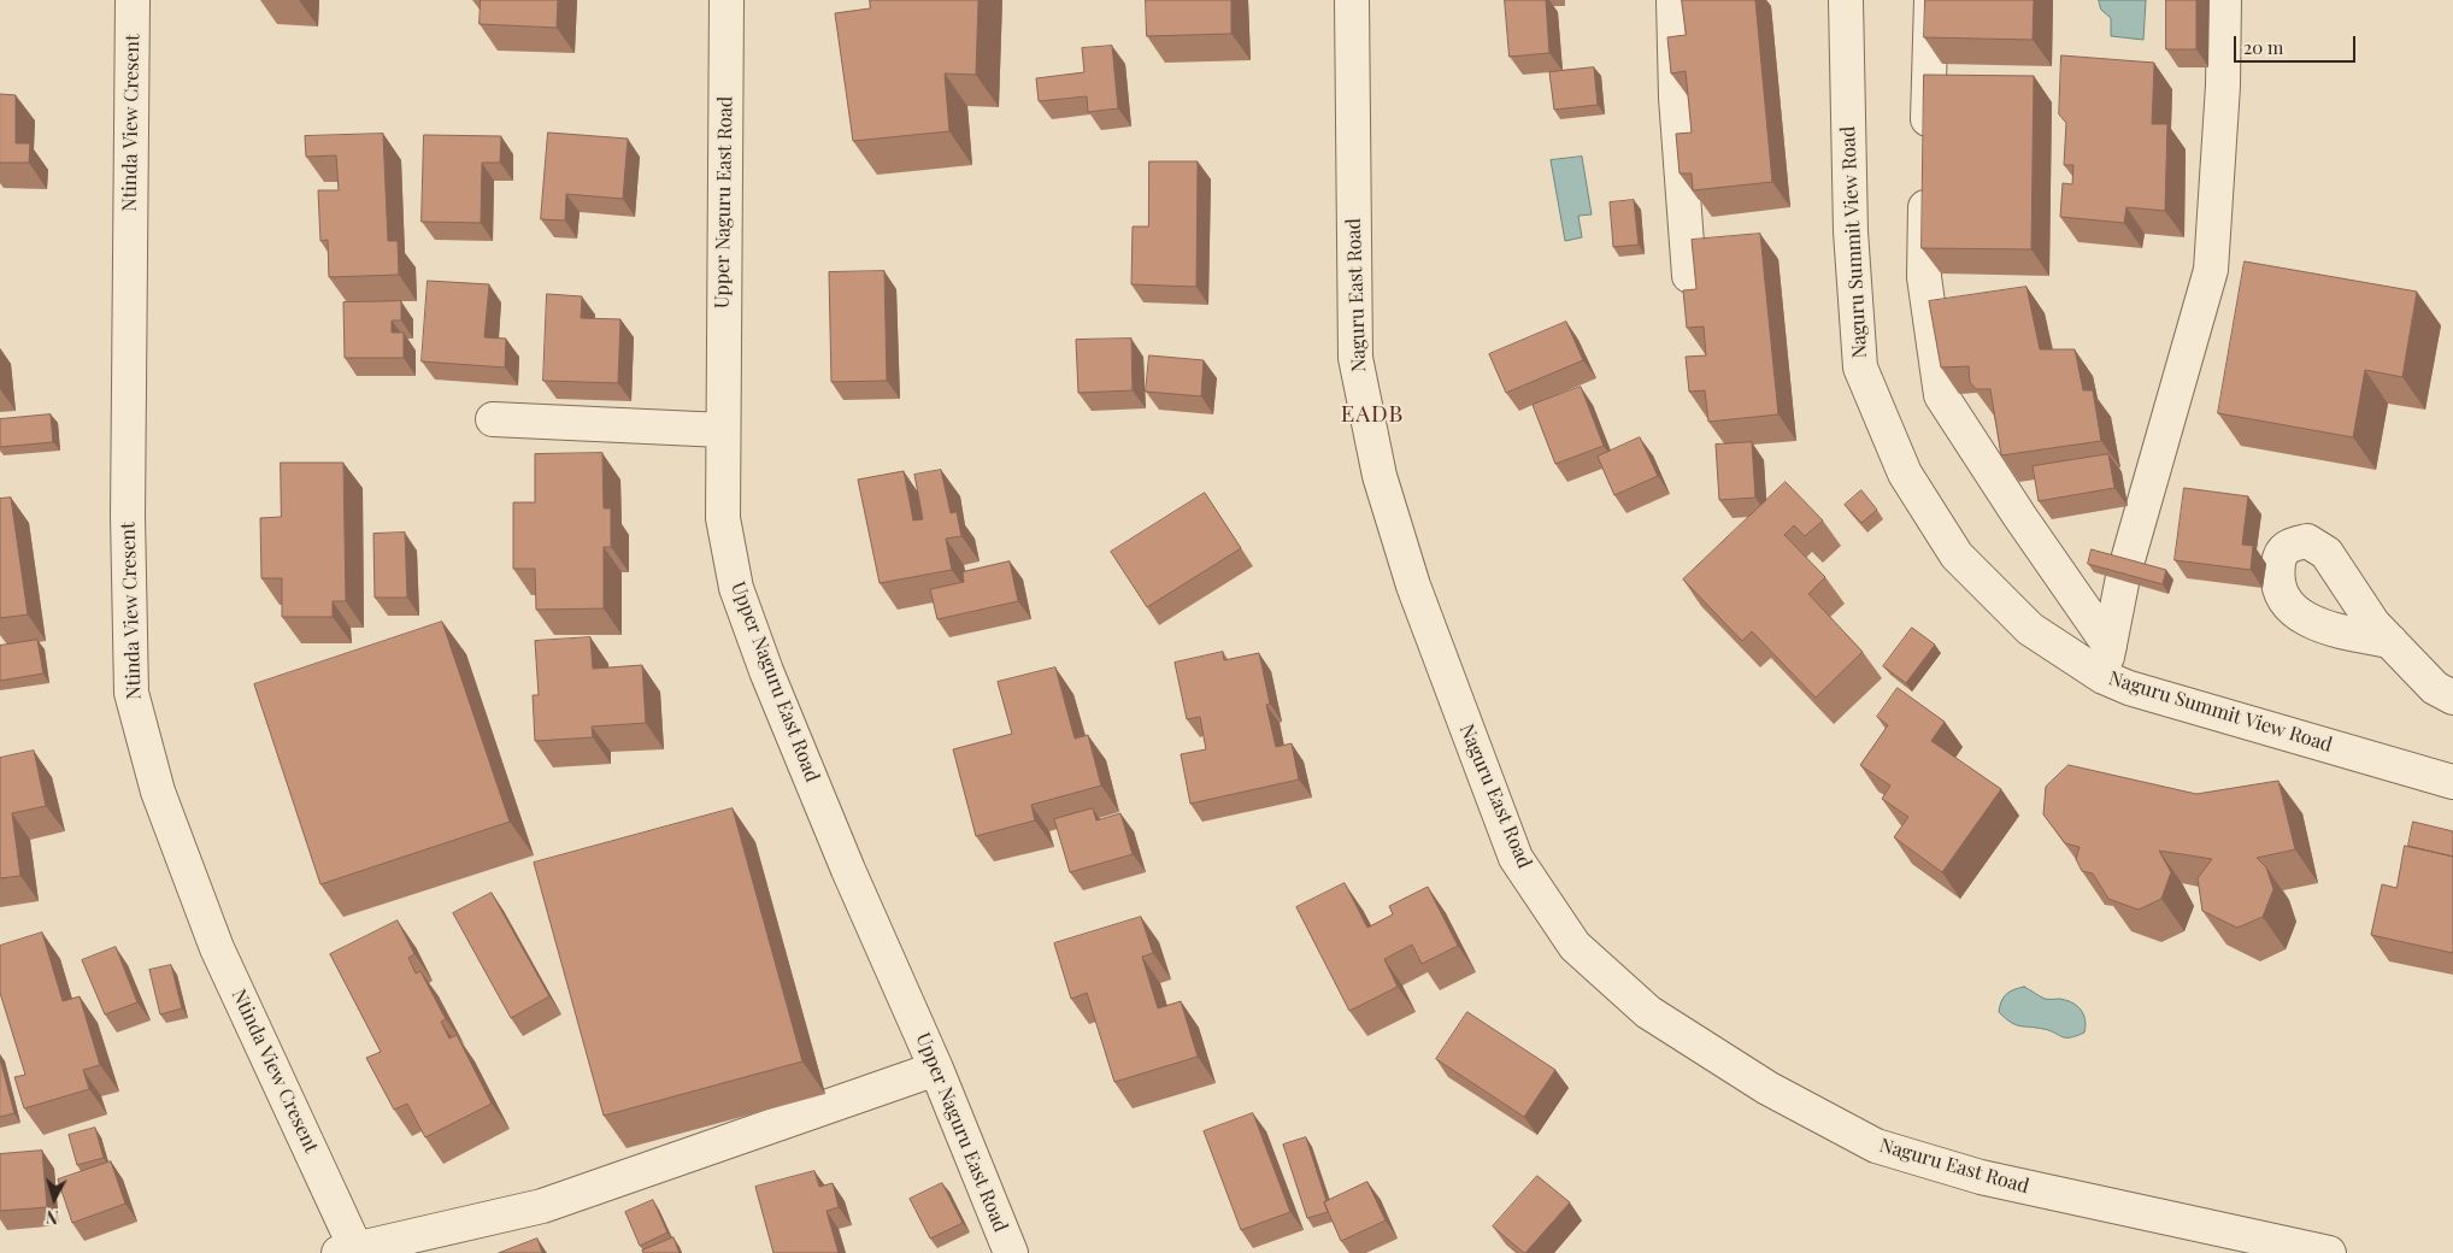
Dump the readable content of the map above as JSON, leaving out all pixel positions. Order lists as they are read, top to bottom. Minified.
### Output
{"streets":{"street":["Ntinda View Cresent","Upper Naguru East Road","Naguru Summit View Road","Naguru East Road"]},"districts":["EADB"],"scale_bar":"20 m","north":"bottom"}
